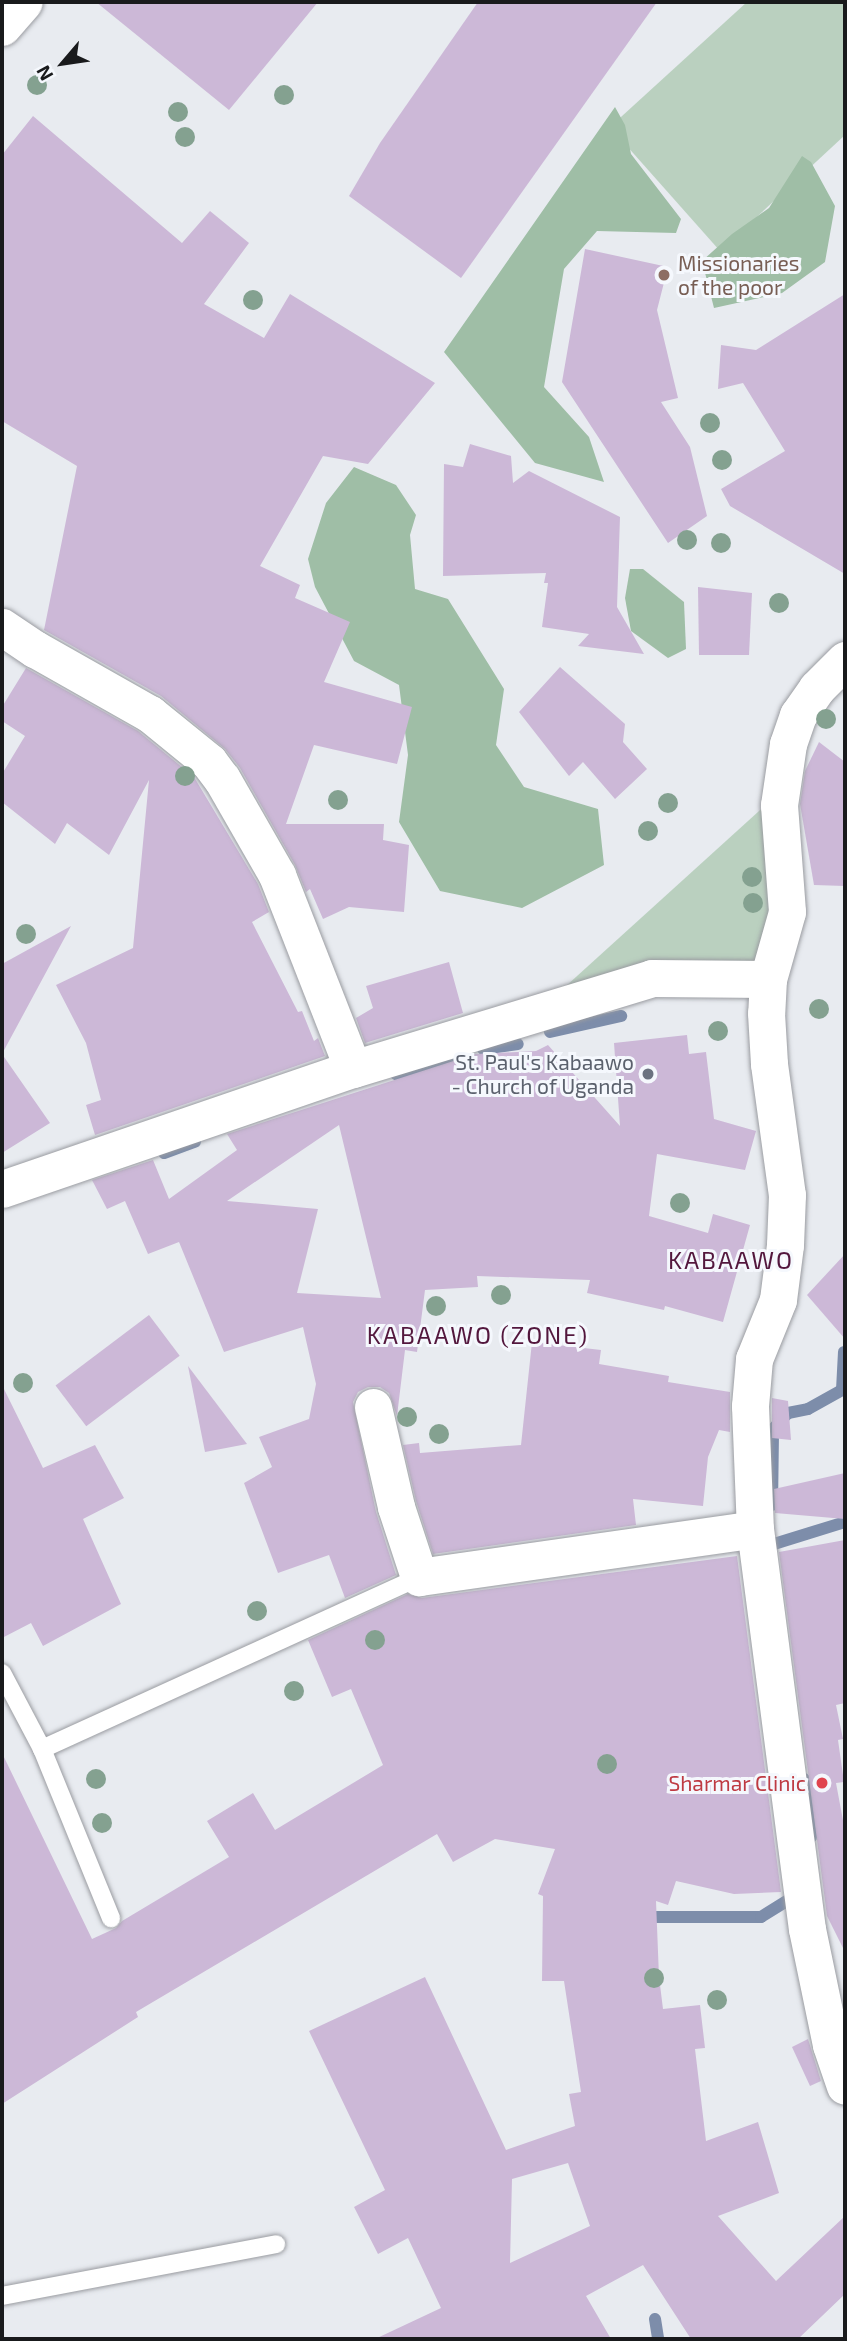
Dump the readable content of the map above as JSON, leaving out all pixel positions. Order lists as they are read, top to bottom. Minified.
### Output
{"districts":["KABAAWO","KABAAWO (ZONE)"],"places":["Missionaries of the poor","St. Paul's Kabaawo - Church of Uganda","Sharmar Clinic"],"north":"bottom left"}
